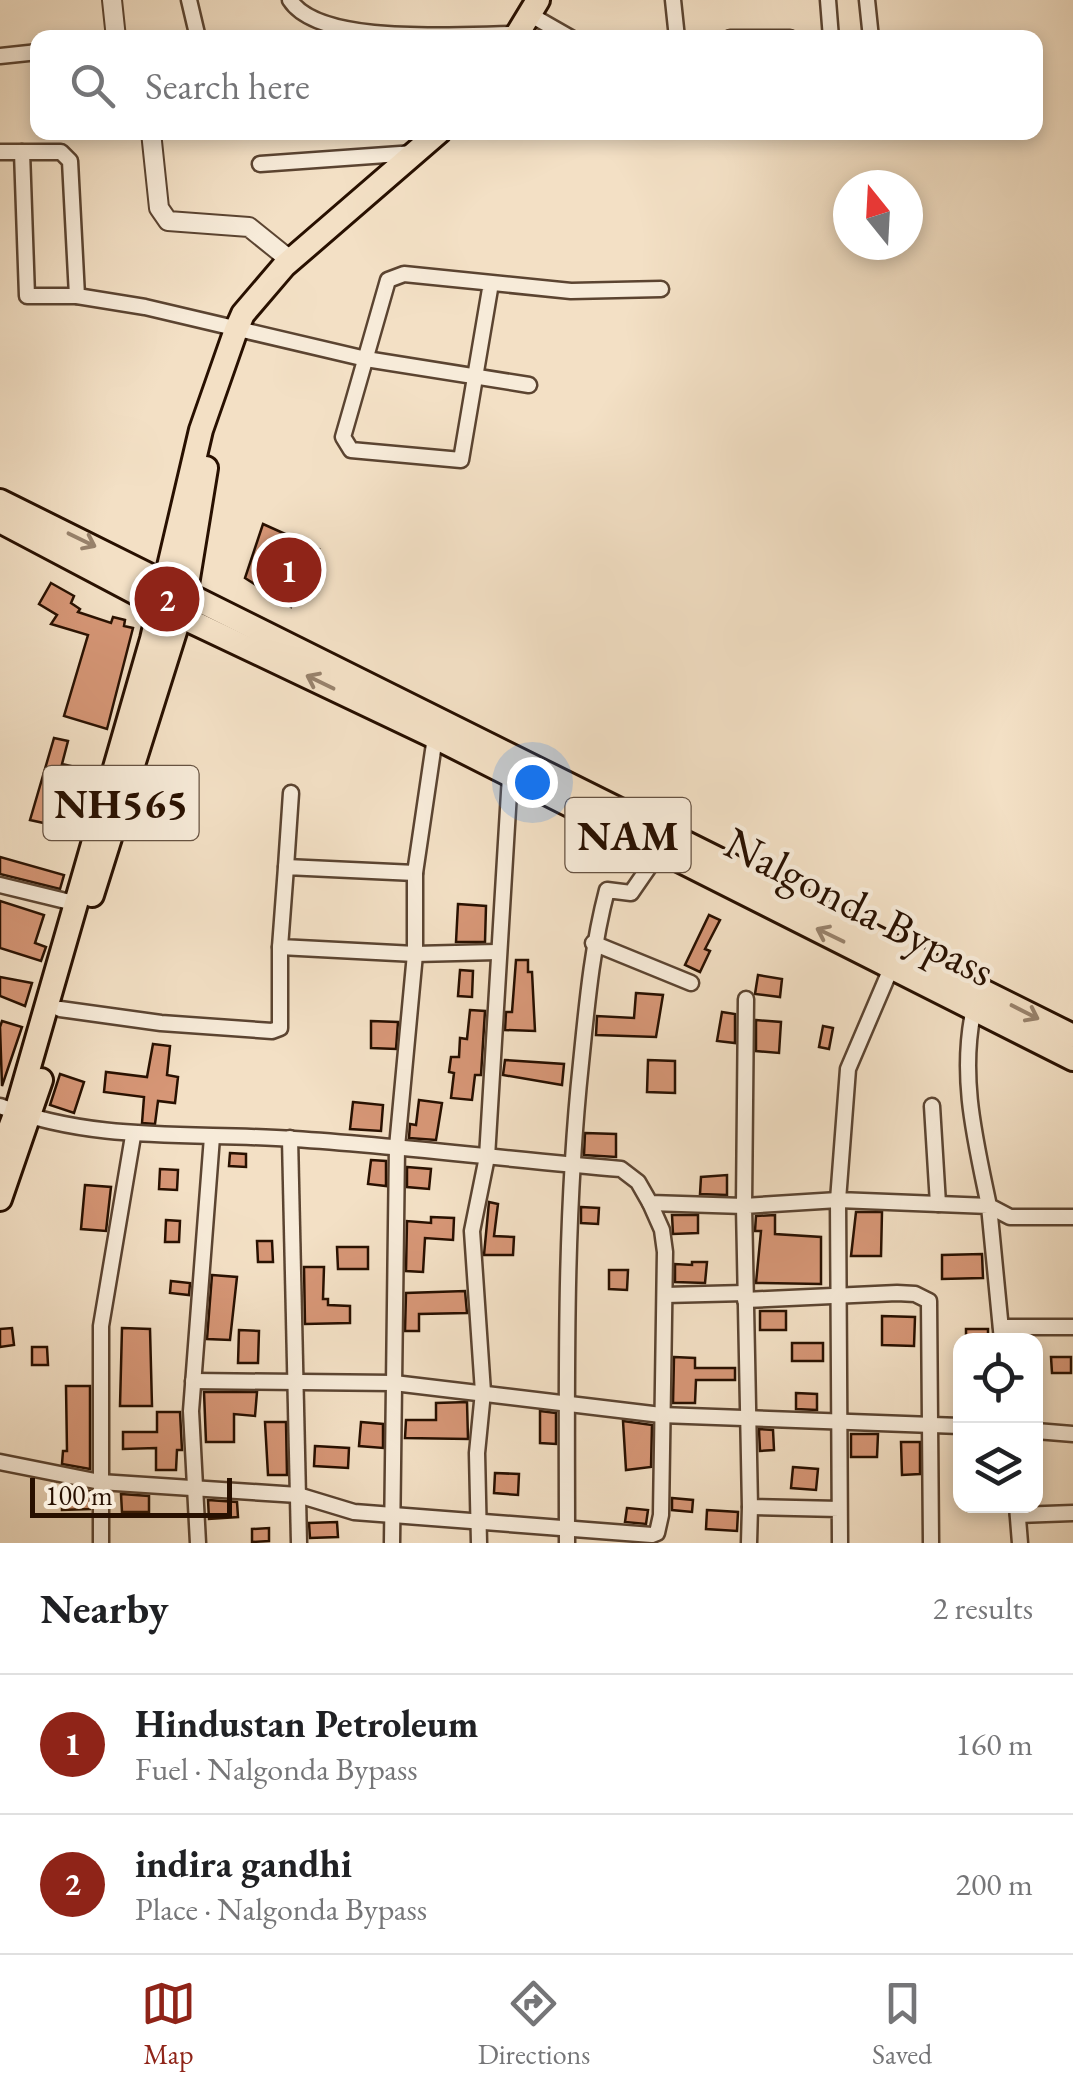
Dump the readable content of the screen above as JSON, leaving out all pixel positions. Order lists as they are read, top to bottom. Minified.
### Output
{"streets":{"highway":["NH565","NAM","Nalgonda Bypass"]},"crossings":[["NH565","NAM"],["NH565","Nalgonda Bypass"],["NAM","Nalgonda Bypass"]],"scale_bar":"100 m","north":"top","page":{"search":"Search here","pins":["1","2"],"scale":"100 m","heading":["Nearby","2 results"],"list":[{"mark":"1","name":"Hindustan Petroleum","note":"Fuel · Nalgonda Bypass","value":"160 m"},{"mark":"2","name":"indira gandhi","note":"Place · Nalgonda Bypass","value":"200 m"}],"nav":["Map","Directions","Saved"]}}
